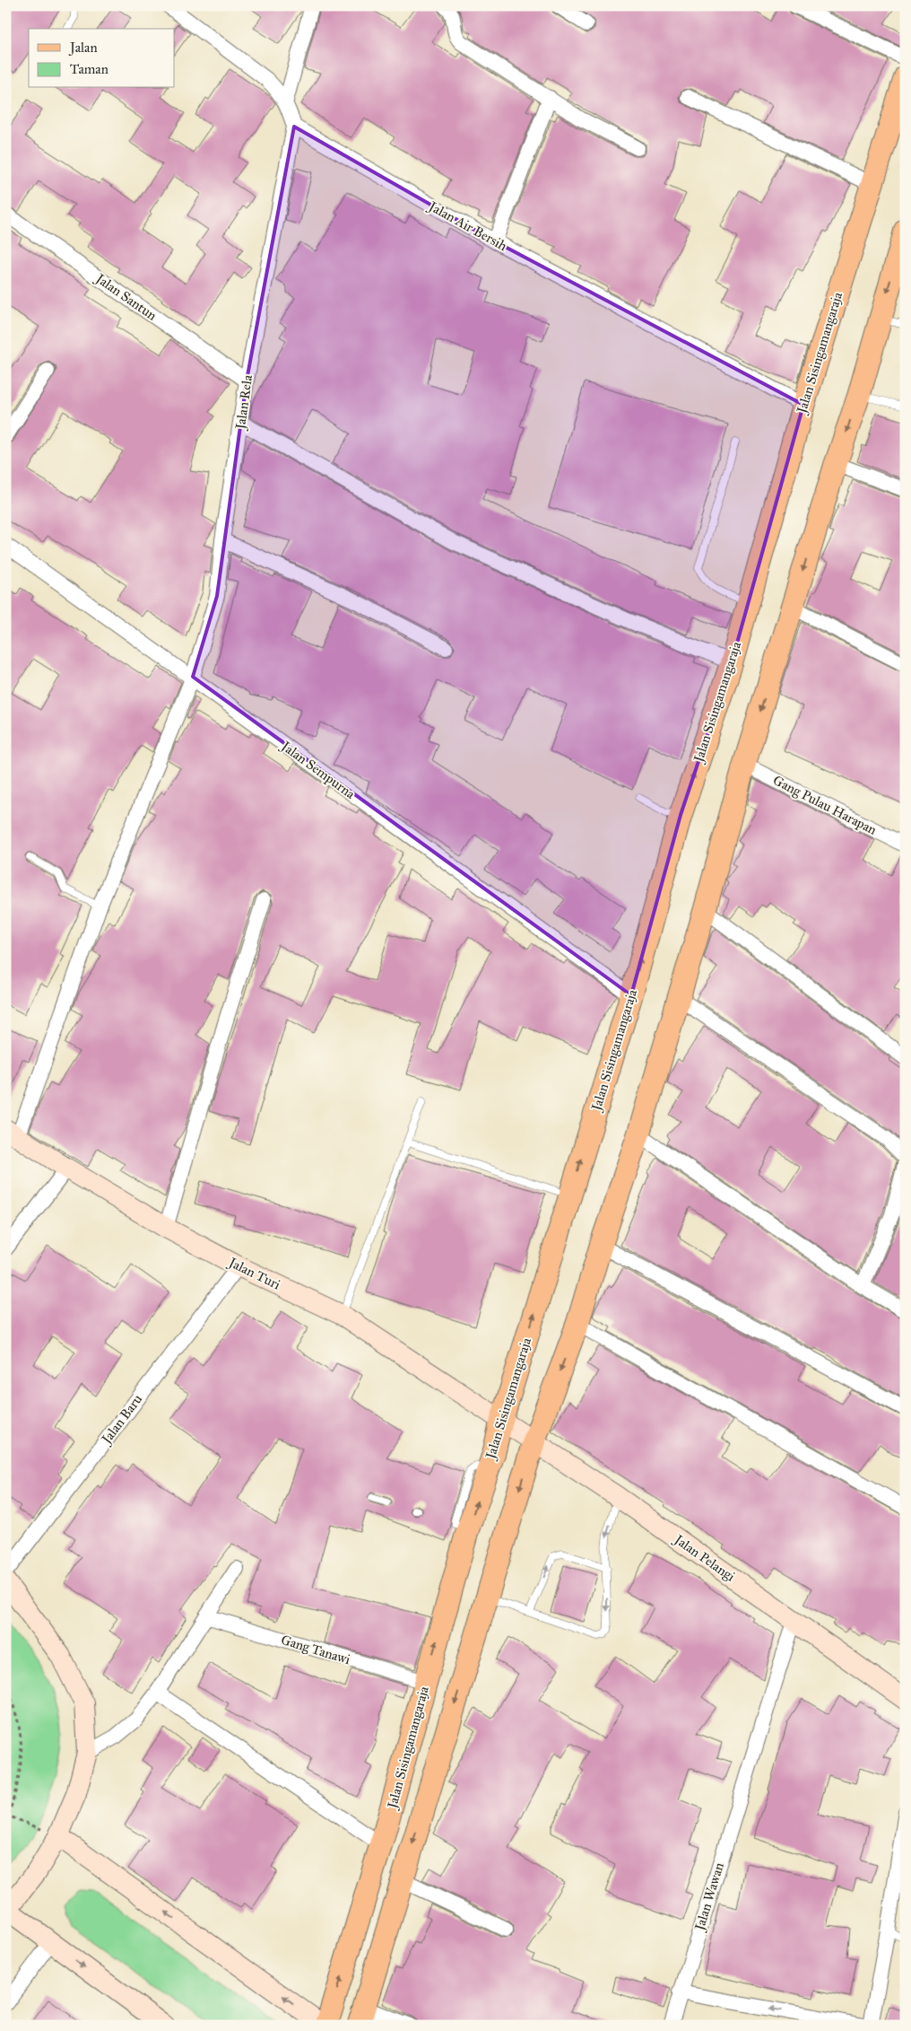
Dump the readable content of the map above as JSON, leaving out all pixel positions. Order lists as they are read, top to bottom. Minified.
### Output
{"streets":{"main road":["Jalan Sisingamangaraja","Jalan Turi","Jalan Pelangi"],"street":["Jalan Air Bersih","Jalan Santun","Jalan Rela","Jalan Sempurna","Gang Pulau Harapan","Jalan Baru","Gang Tanawi","Jalan Wawan"]},"crossings":[["Jalan Air Bersih","Jalan Sisingamangaraja"],["Jalan Air Bersih","Jalan Rela"],["Jalan Santun","Jalan Rela"],["Jalan Sisingamangaraja","Jalan Sempurna"],["Jalan Sisingamangaraja","Jalan Turi"],["Jalan Sisingamangaraja","Jalan Pelangi"],["Jalan Sisingamangaraja","Gang Tanawi"],["Jalan Rela","Jalan Sempurna"],["Jalan Rela","Jalan Turi"],["Jalan Turi","Jalan Baru"],["Jalan Turi","Jalan Pelangi"],["Jalan Pelangi","Jalan Wawan"]],"legend":["Jalan","Taman"]}
